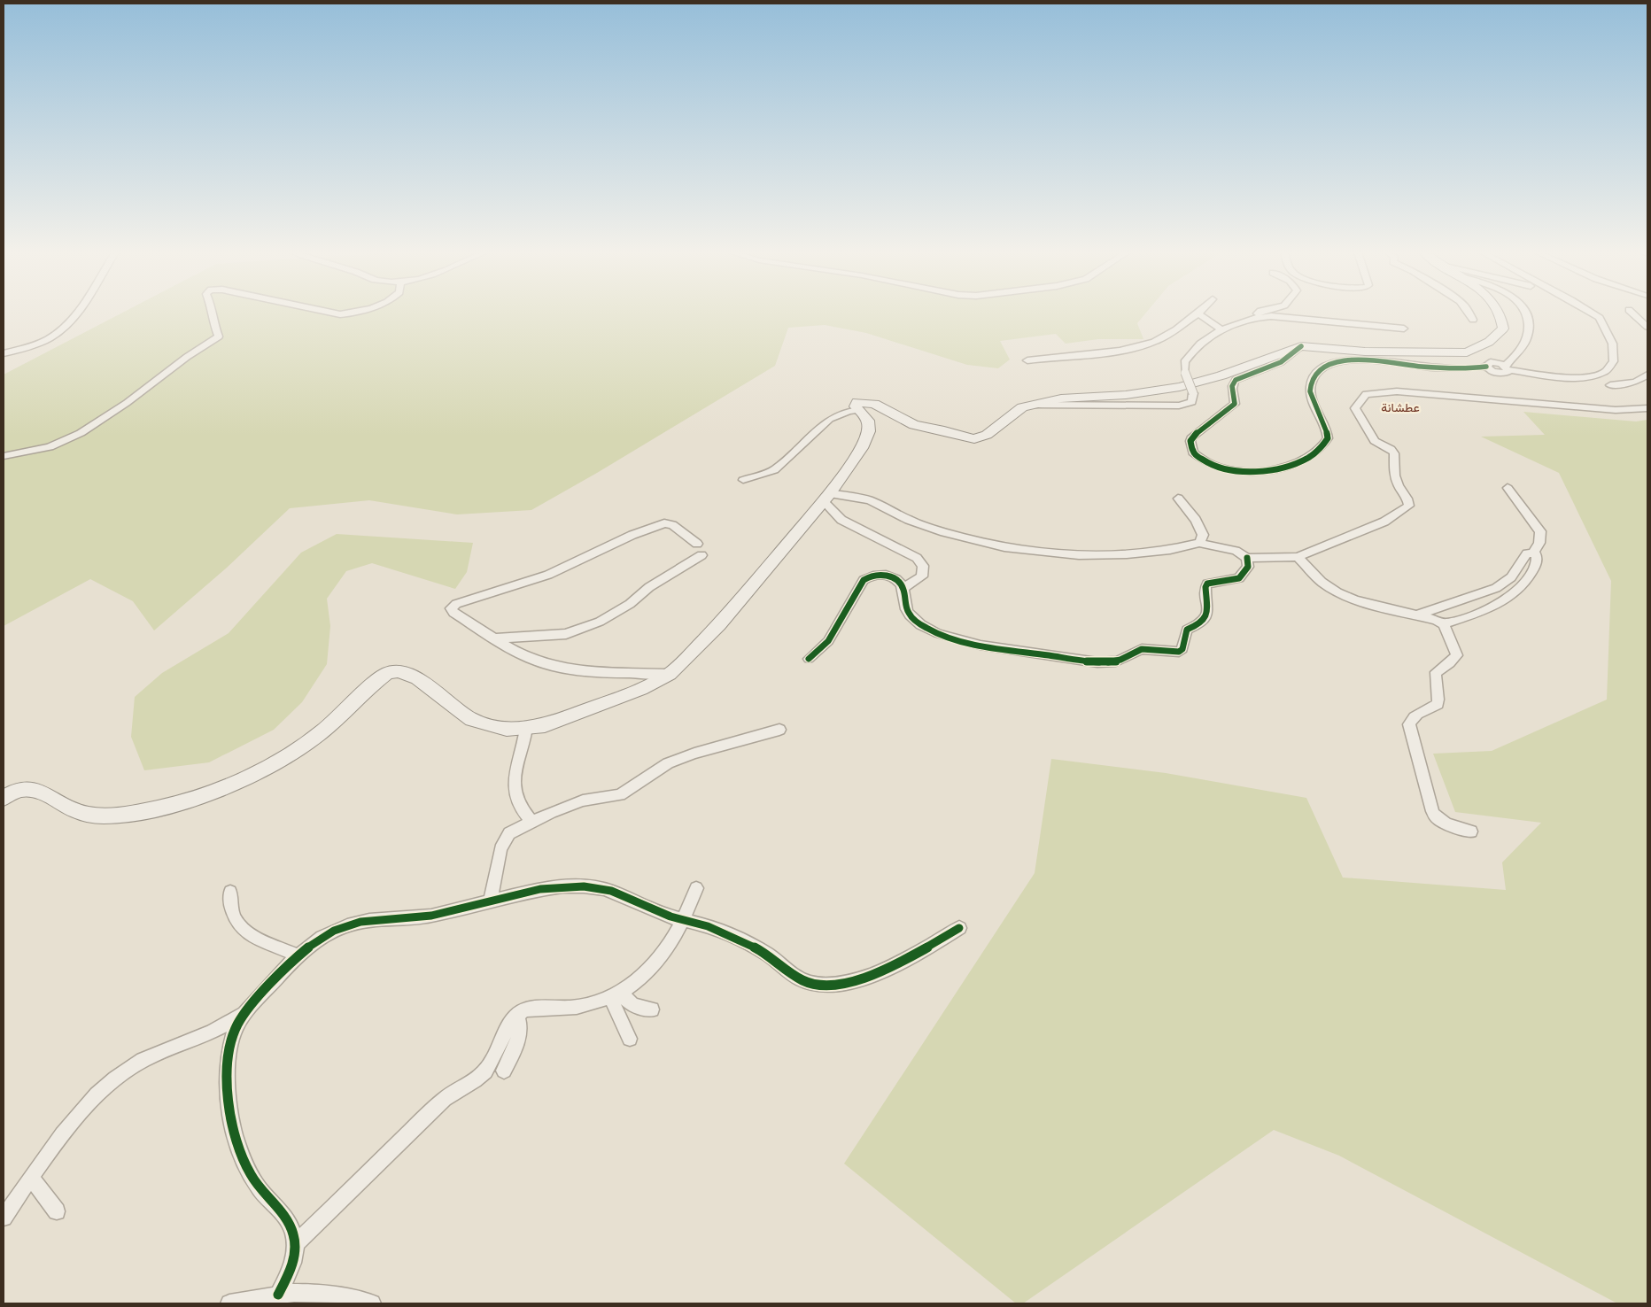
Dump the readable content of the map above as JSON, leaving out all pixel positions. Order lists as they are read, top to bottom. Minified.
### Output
{"districts":["عطشانة"]}
